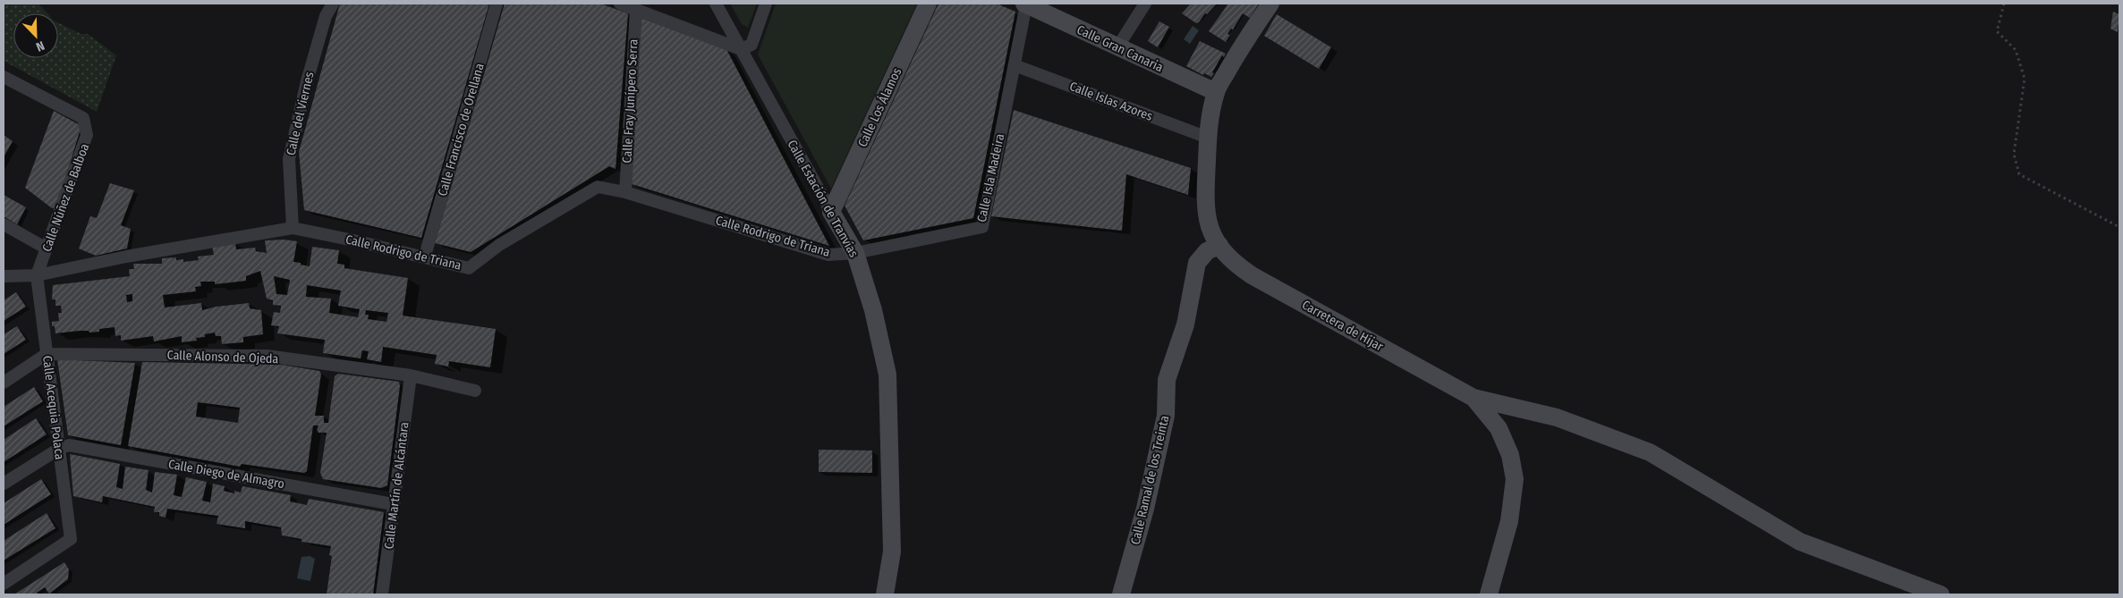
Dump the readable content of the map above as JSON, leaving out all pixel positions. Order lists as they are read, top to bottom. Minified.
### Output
{"streets":{"street":["Calle Gran Canaria","Calle Fray Junípero Serra","Calle Islas Azores","Calle Los Álamos","Calle del Viernes","Calle Francisco de Orellana","Calle Isla Madeira","Calle Núñez de Balboa","Calle Estación de Tranvías","Calle Rodrigo de Triana","Carretera de Híjar","Calle Alonso de Ojeda","Calle Acequia Polaca","Calle Diego de Almagro","Calle Ramal de los Treinta","Calle Martín de Alcántara"]},"crossings":[["Calle Gran Canaria","Calle Isla Madeira"],["Calle Gran Canaria","Carretera de Híjar"],["Calle Fray Junípero Serra","Calle Rodrigo de Triana"],["Calle Islas Azores","Calle Isla Madeira"],["Calle Islas Azores","Carretera de Híjar"],["Calle Los Álamos","Calle Estación de Tranvías"],["Calle del Viernes","Calle Rodrigo de Triana"],["Calle Francisco de Orellana","Calle Rodrigo de Triana"],["Calle Isla Madeira","Calle Estación de Tranvías"],["Calle Isla Madeira","Calle Rodrigo de Triana"],["Calle Núñez de Balboa","Calle Rodrigo de Triana"],["Calle Núñez de Balboa","Calle Acequia Polaca"],["Calle Estación de Tranvías","Calle Rodrigo de Triana"],["Calle Rodrigo de Triana","Calle Acequia Polaca"],["Carretera de Híjar","Calle Ramal de los Treinta"],["Calle Alonso de Ojeda","Calle Acequia Polaca"],["Calle Alonso de Ojeda","Calle Martín de Alcántara"],["Calle Acequia Polaca","Calle Diego de Almagro"],["Calle Diego de Almagro","Calle Martín de Alcántara"]],"north":"bottom right"}
